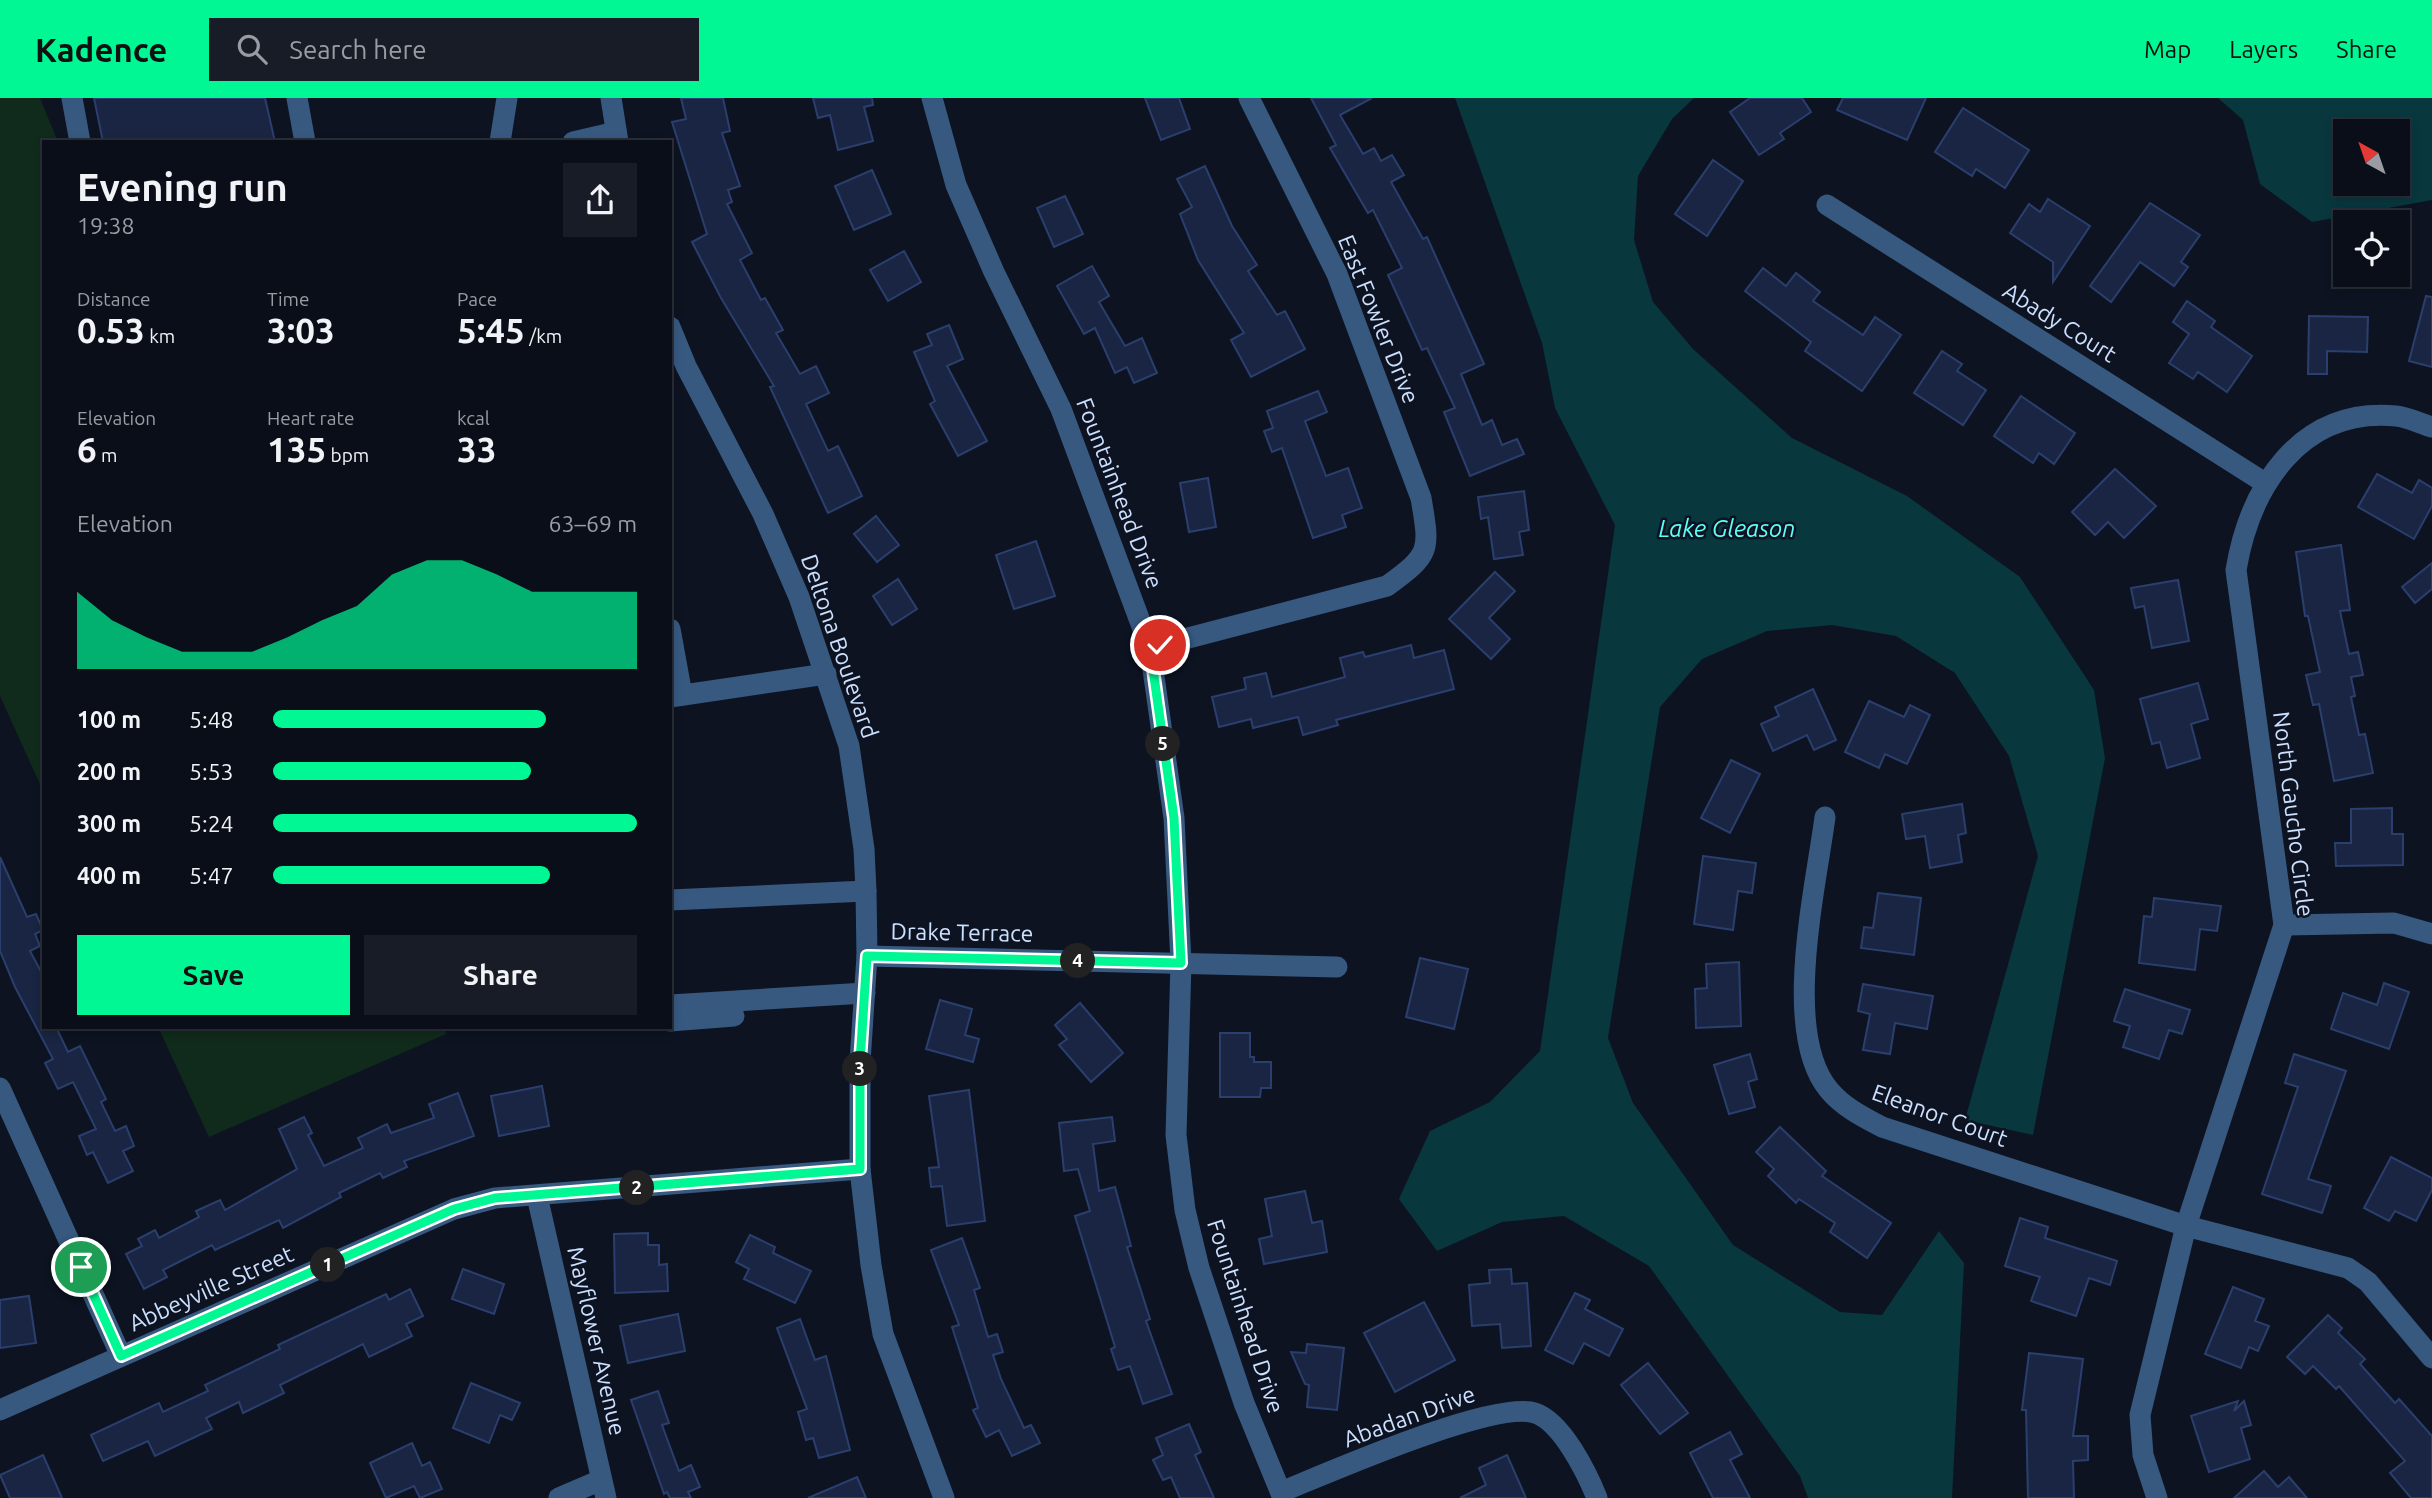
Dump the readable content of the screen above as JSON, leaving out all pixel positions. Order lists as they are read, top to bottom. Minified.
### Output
{"streets":{"street":["East Fowler Drive","Abady Court","Fountainhead Drive","Deltona Boulevard","North Gaucho Circle","Drake Terrace","Eleanor Court","Abbeyville Street","Mayflower Avenue","Abadan Drive"]},"crossings":[["East Fowler Drive","Fountainhead Drive"],["Abady Court","North Gaucho Circle"],["Fountainhead Drive","Drake Terrace"],["Fountainhead Drive","Abadan Drive"],["Deltona Boulevard","Drake Terrace"],["Deltona Boulevard","Abbeyville Street"],["North Gaucho Circle","Eleanor Court"],["Abbeyville Street","Mayflower Avenue"]],"water":["Lake Gleason"],"north":"top left","page":{"header":"Kadence","search":"Search here","nav":["Map","Layers","Share"],"heading":["Evening run","19:38"],"stats":[["Distance","0.53 km"],["Time","3:03"],["Pace","5:45 /km"],["Elevation","6 m"],["Heart rate","135 bpm"],["kcal","33"]],"chart":["Elevation","63–69 m"],"list":[{"name":"100 m","note":"5:48"},{"name":"200 m","note":"5:53"},{"name":"300 m","note":"5:24"},{"name":"400 m","note":"5:47"}],"pins":["5","4","3","2","1"],"buttons":["Save","Share"]}}
